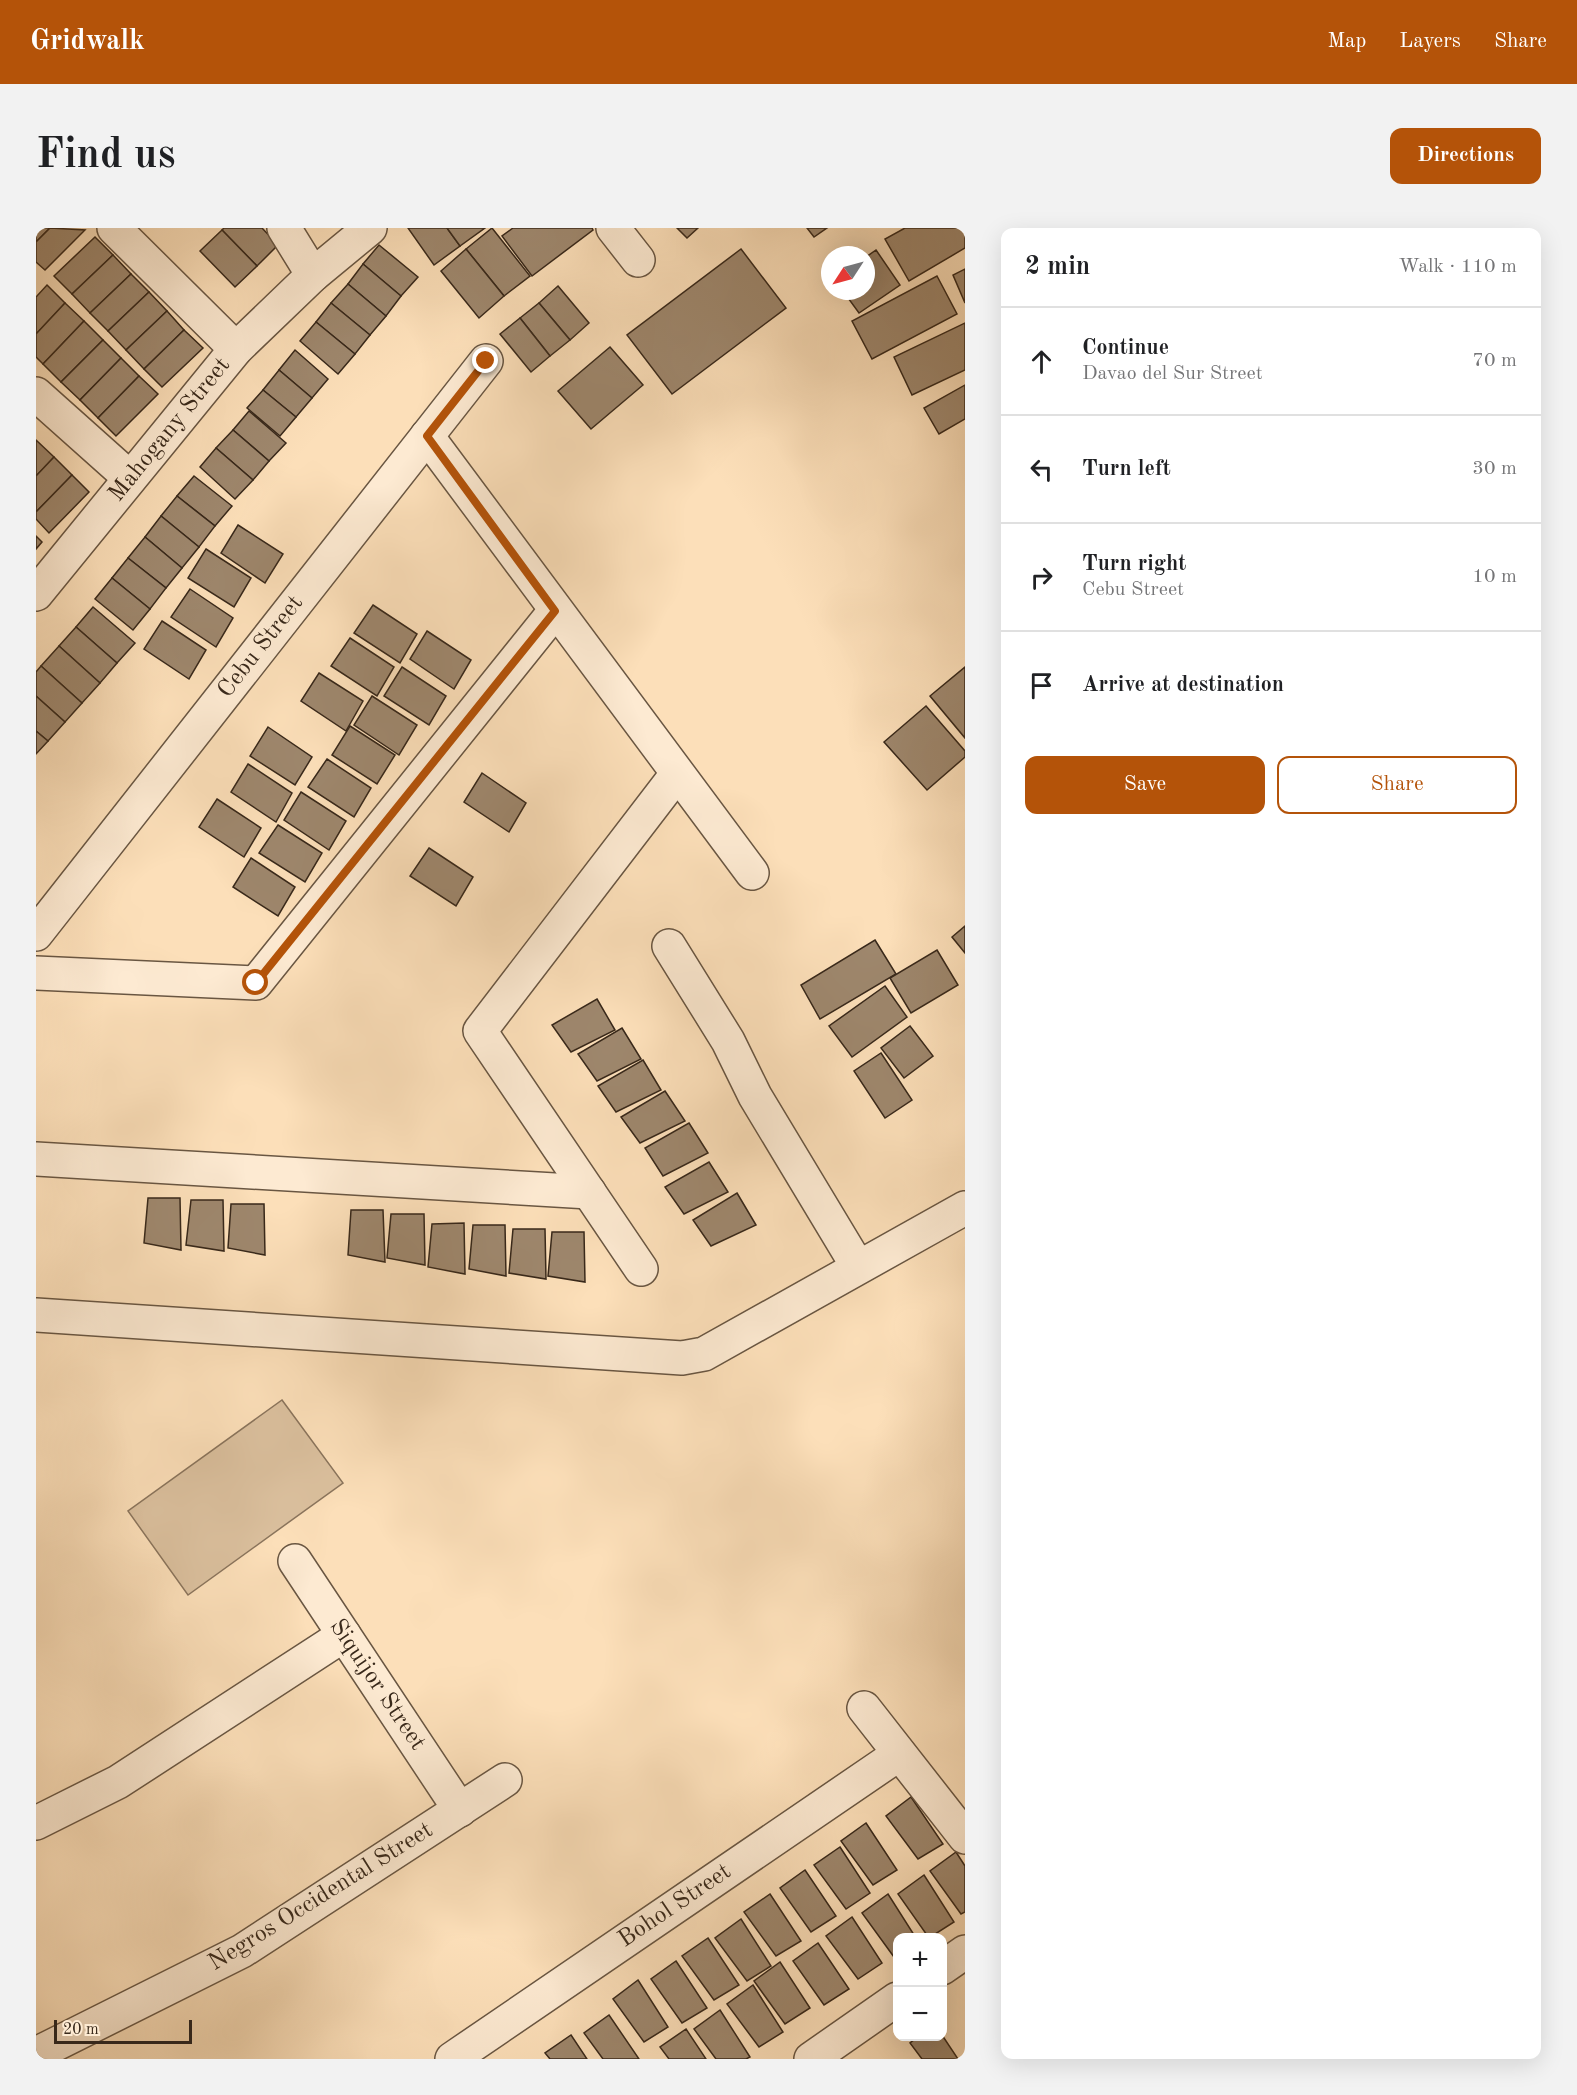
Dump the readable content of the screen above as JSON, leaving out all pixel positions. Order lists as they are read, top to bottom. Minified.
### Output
{"streets":{"street":["Mahogany Street","Cebu Street","Siquijor Street","Negros Occidental Street","Bohol Street"]},"crossings":[["Siquijor Street","Negros Occidental Street"]],"scale_bar":"20 m","north":"bottom left","page":{"header":"Gridwalk","nav":["Map","Layers","Share"],"buttons":["Directions",["Save","Share"]],"title":"Find us","heading":["2 min","Walk · 110 m"],"list":[["Continue","Davao del Sur Street","70 m"],["Turn left","30 m"],["Turn right","Cebu Street","10 m"],"Arrive at destination"],"map_buttons":["+","−"],"scale":"20 m"}}
